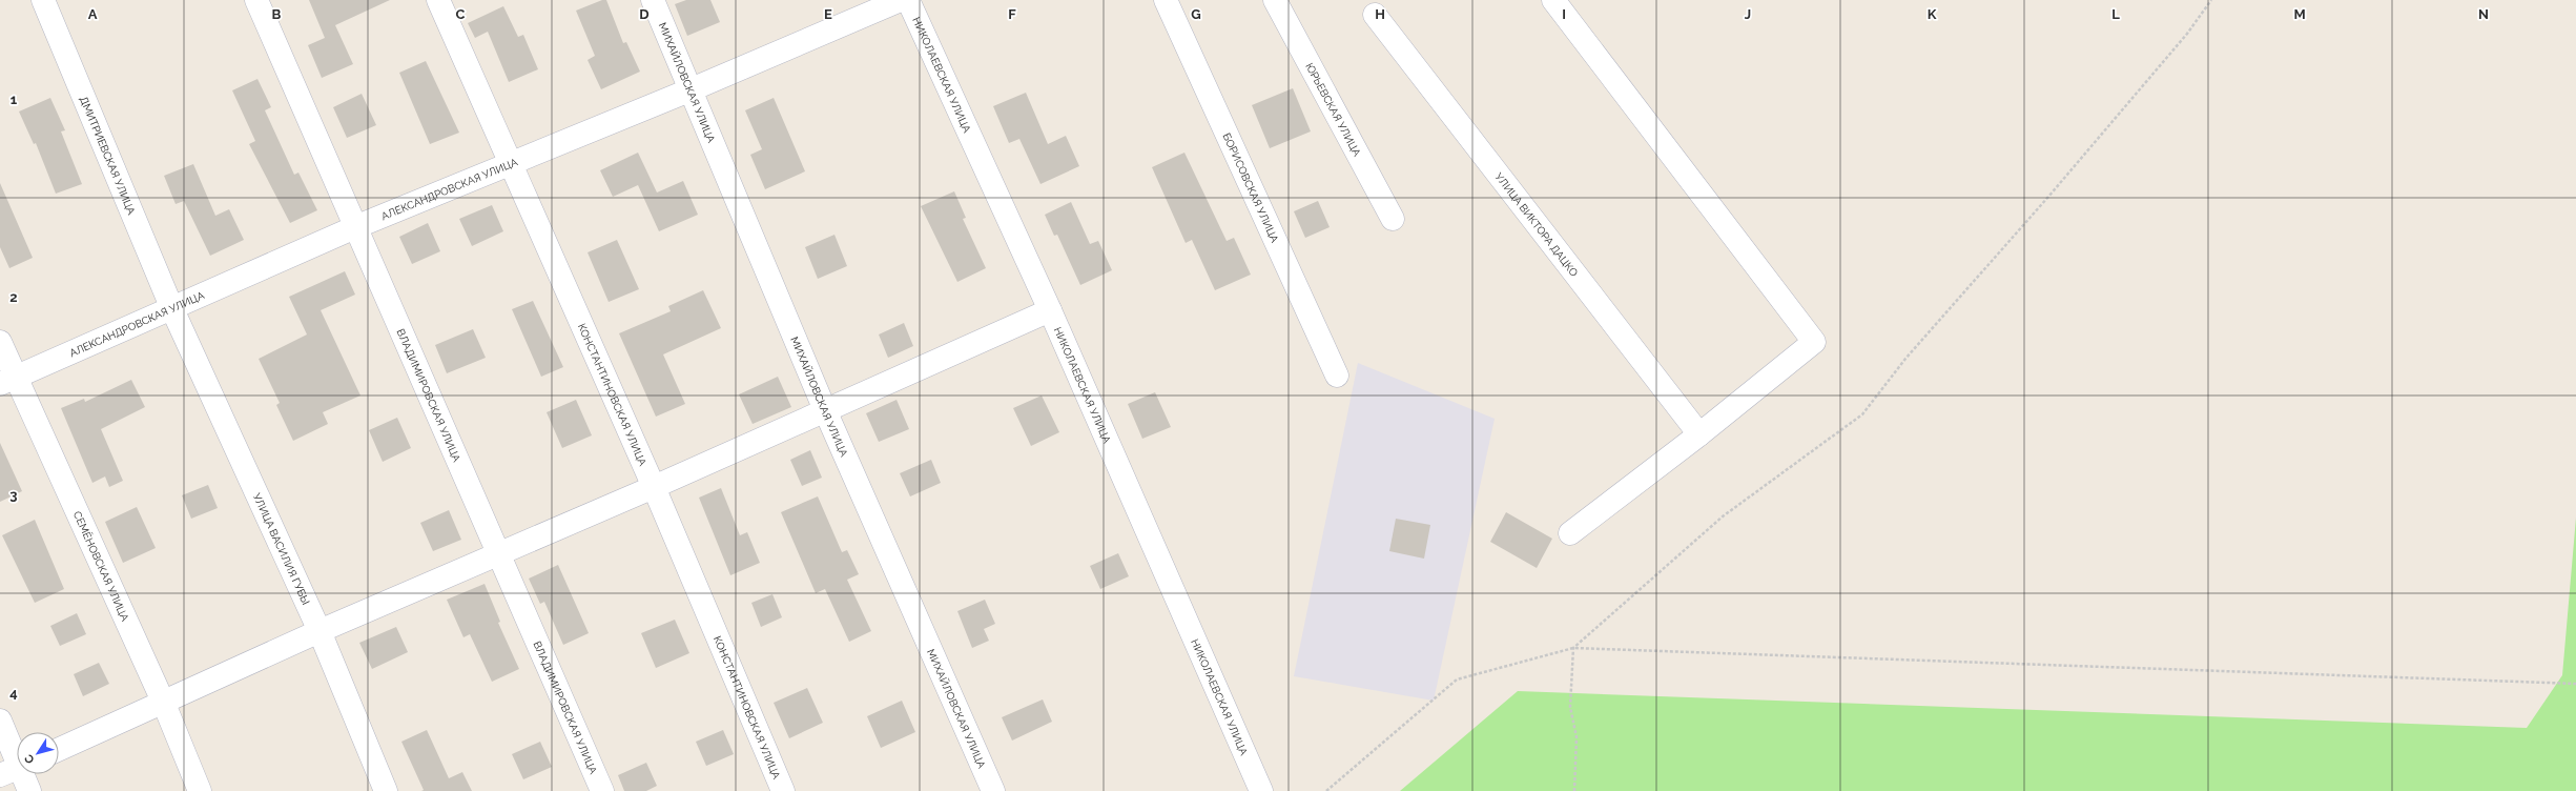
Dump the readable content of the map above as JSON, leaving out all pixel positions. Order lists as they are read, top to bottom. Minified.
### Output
{"streets":{"street":["НИКОЛАЕВСКАЯ УЛИЦА","МИХАЙЛОВСКАЯ УЛИЦА","ЮРЬЕВСКАЯ УЛИЦА","ДМИТРИЕВСКАЯ УЛИЦА","АЛЕКСАНДРОВСКАЯ УЛИЦА","БОРИСОВСКАЯ УЛИЦА","УЛИЦА ВИКТОРА ДАЦКО","КОНСТАНТИНОВСКАЯ УЛИЦА","ВЛАДИМИРОВСКАЯ УЛИЦА","УЛИЦА ВАСИЛИЯ ГУБЫ","СЕМЁНОВСКАЯ УЛИЦА"]},"crossings":[["МИХАЙЛОВСКАЯ УЛИЦА","АЛЕКСАНДРОВСКАЯ УЛИЦА"],["ДМИТРИЕВСКАЯ УЛИЦА","АЛЕКСАНДРОВСКАЯ УЛИЦА"],["ДМИТРИЕВСКАЯ УЛИЦА","УЛИЦА ВАСИЛИЯ ГУБЫ"],["АЛЕКСАНДРОВСКАЯ УЛИЦА","КОНСТАНТИНОВСКАЯ УЛИЦА"],["АЛЕКСАНДРОВСКАЯ УЛИЦА","ВЛАДИМИРОВСКАЯ УЛИЦА"],["АЛЕКСАНДРОВСКАЯ УЛИЦА","УЛИЦА ВАСИЛИЯ ГУБЫ"],["АЛЕКСАНДРОВСКАЯ УЛИЦА","СЕМЁНОВСКАЯ УЛИЦА"]],"north":"bottom left","grid":{"columns":["A","B","C","D","E","F","G","H","I","J","K","L","M","N"],"rows":["1","2","3","4"]}}
